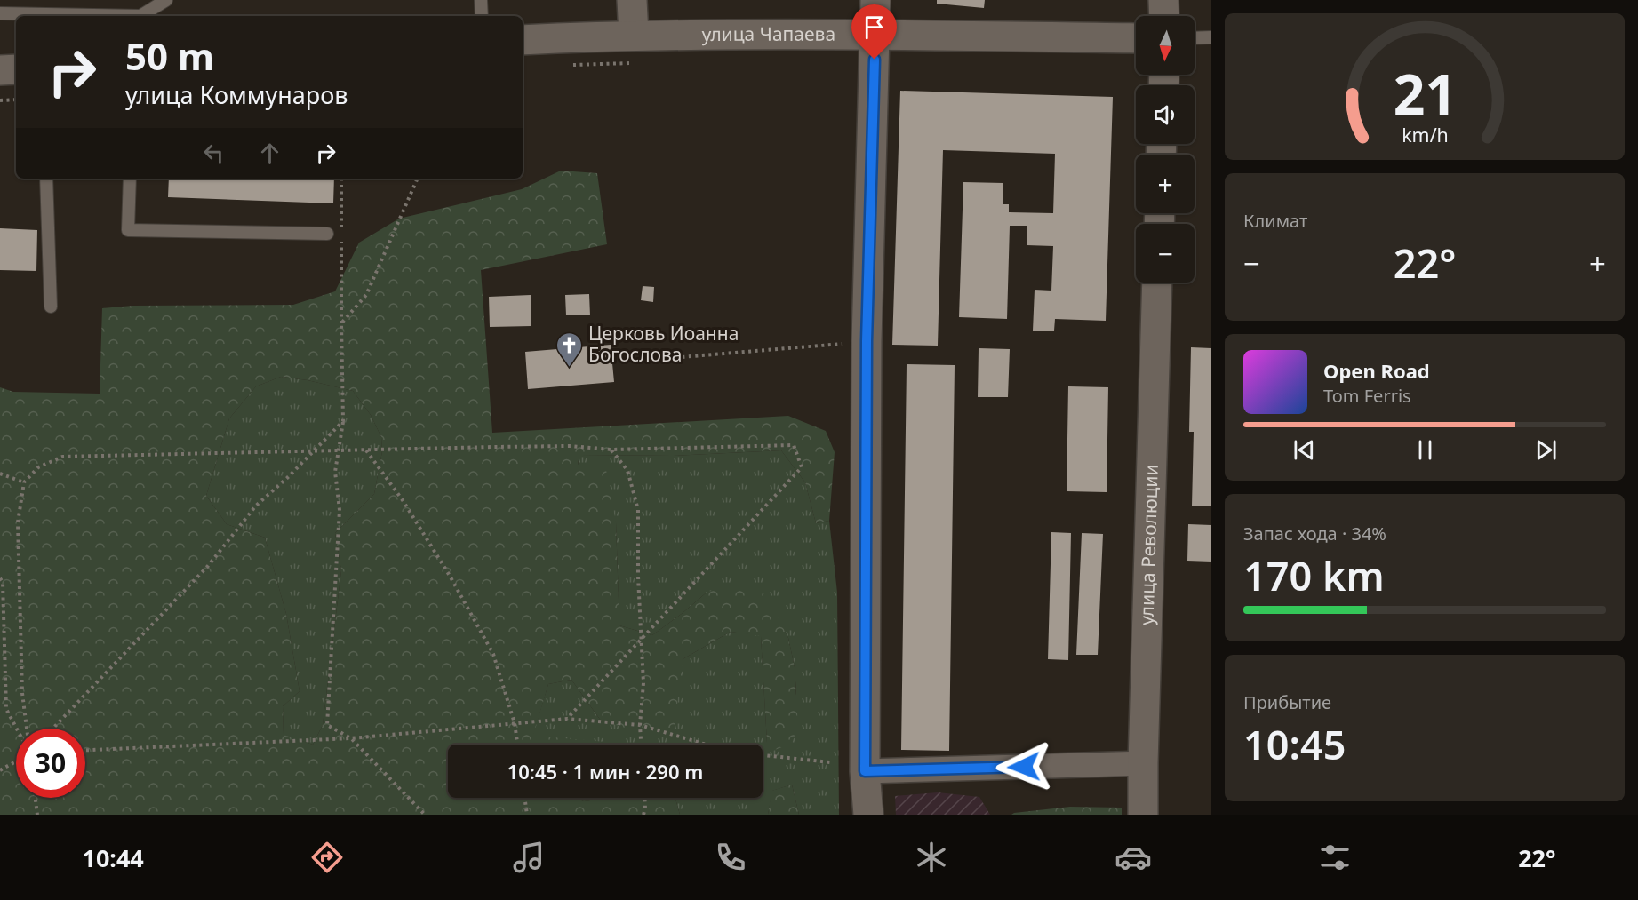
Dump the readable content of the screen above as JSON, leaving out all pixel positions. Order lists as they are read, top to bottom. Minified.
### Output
{"streets":{"street":["улица Чапаева","улица Революции"]},"places":{"church":["Церковь Иоанна Богослова"]},"north":"bottom","page":{"map_buttons":["+","−"],"turn":["50 m","улица Коммунаров"],"tile":["Климат",["Запас хода · 34%","170 km"],["Прибытие","10:45"]],"heat":["−","22°","+"],"song":["Open Road","Tom Ferris"],"limit":"30","trip":"10:45 · 1 мин · 290 m","tabs":["10:44","22°"],"gauge":["21","km/h"]}}
